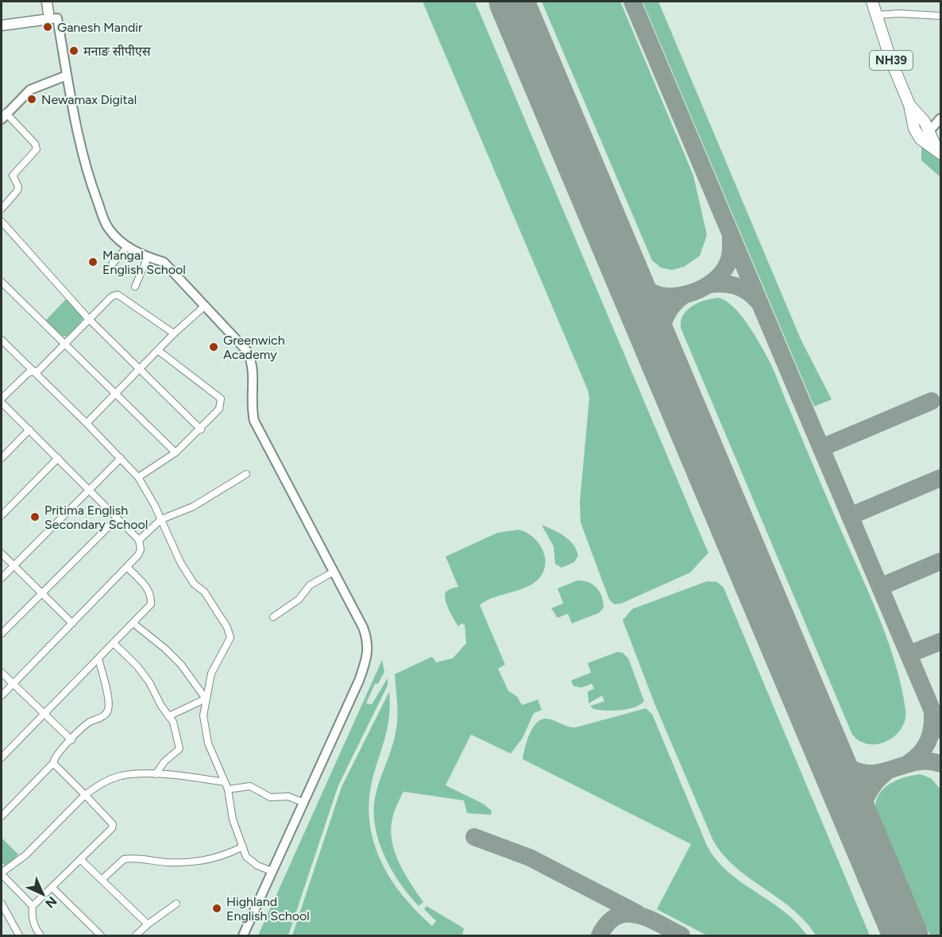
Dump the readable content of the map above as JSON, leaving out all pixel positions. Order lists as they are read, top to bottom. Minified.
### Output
{"streets":{"highway":["NH39"]},"places":["Ganesh Mandir","मनाङ सीपीएस","Newamax Digital","Mangal English School","Greenwich Academy","Pritima English Secondary School","Highland English School"],"north":"bottom right"}
